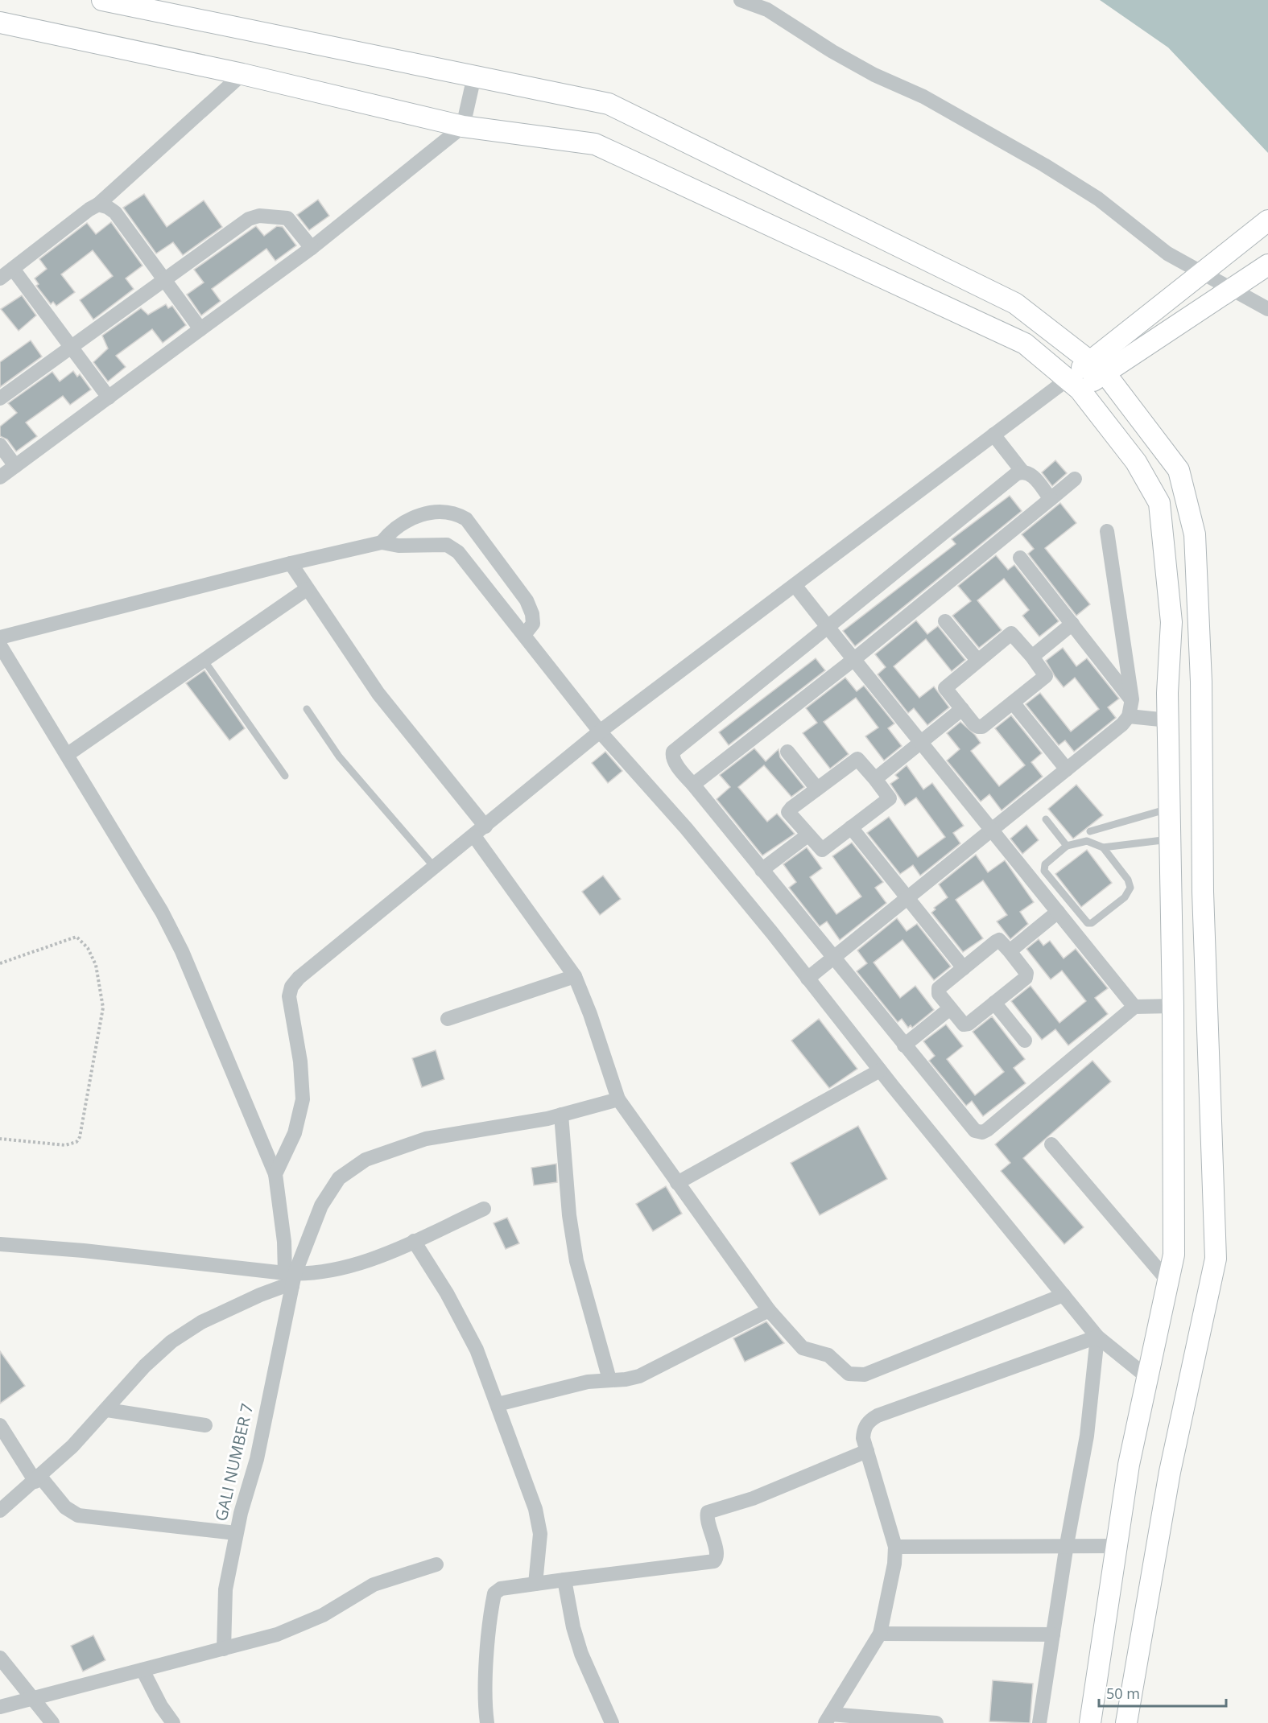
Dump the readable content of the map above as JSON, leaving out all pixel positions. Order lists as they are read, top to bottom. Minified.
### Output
{"streets":{"street":["GALI NUMBER 7"]},"scale_bar":"50 m"}
